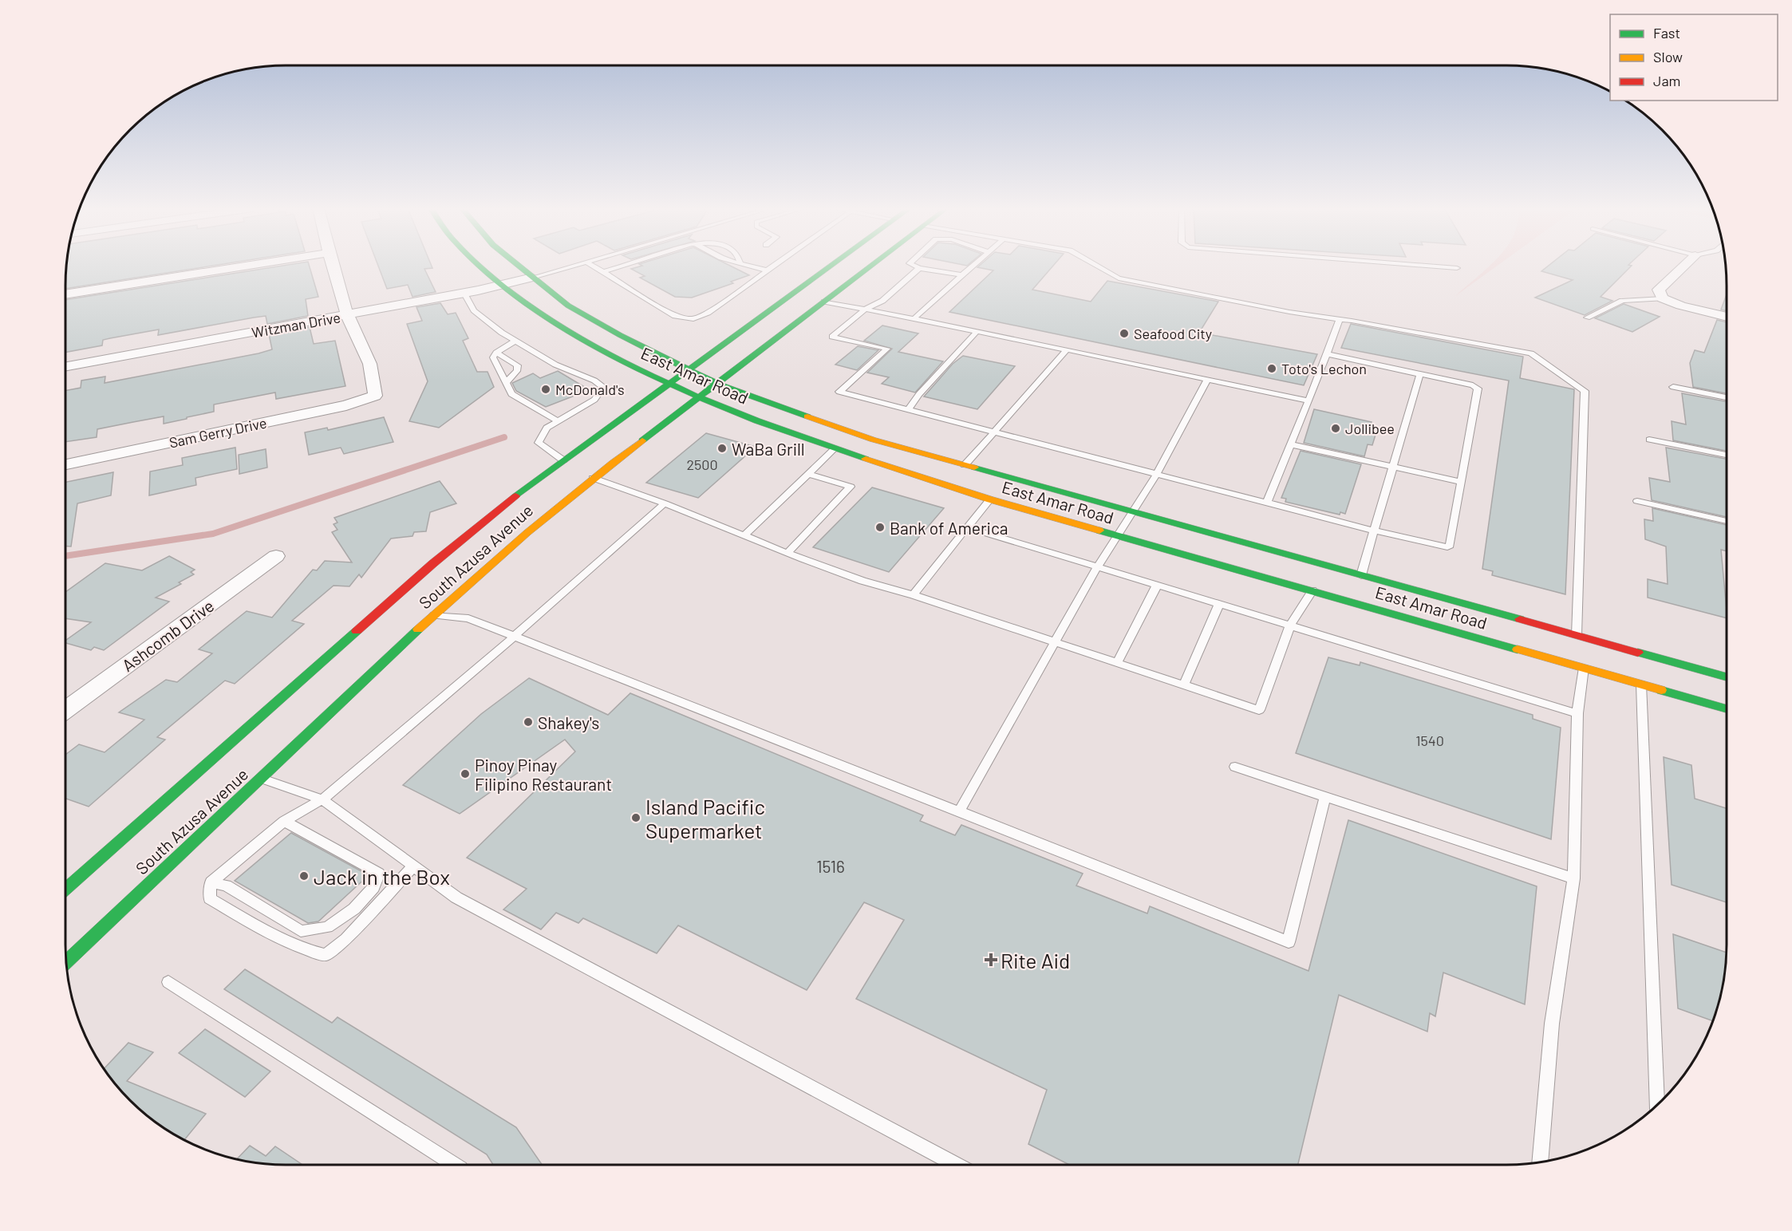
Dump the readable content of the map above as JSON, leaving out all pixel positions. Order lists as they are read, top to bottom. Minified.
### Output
{"streets":{"main road":["East Amar Road","South Azusa Avenue"],"street":["Witzman Drive","Sam Gerry Drive","Ashcomb Drive"]},"crossings":[["Witzman Drive","East Amar Road"],["Witzman Drive","Sam Gerry Drive"],["East Amar Road","South Azusa Avenue"]],"places":{"other":["Seafood City","Toto's Lechon","McDonald's","Jollibee","WaBa Grill","Bank of America","Shakey's","Pinoy Pinay Filipino Restaurant","Island Pacific Supermarket","Jack in the Box"],"health":["Rite Aid"]},"house_numbers":["2500","1540","1516"],"legend":["Fast","Slow","Jam"]}
